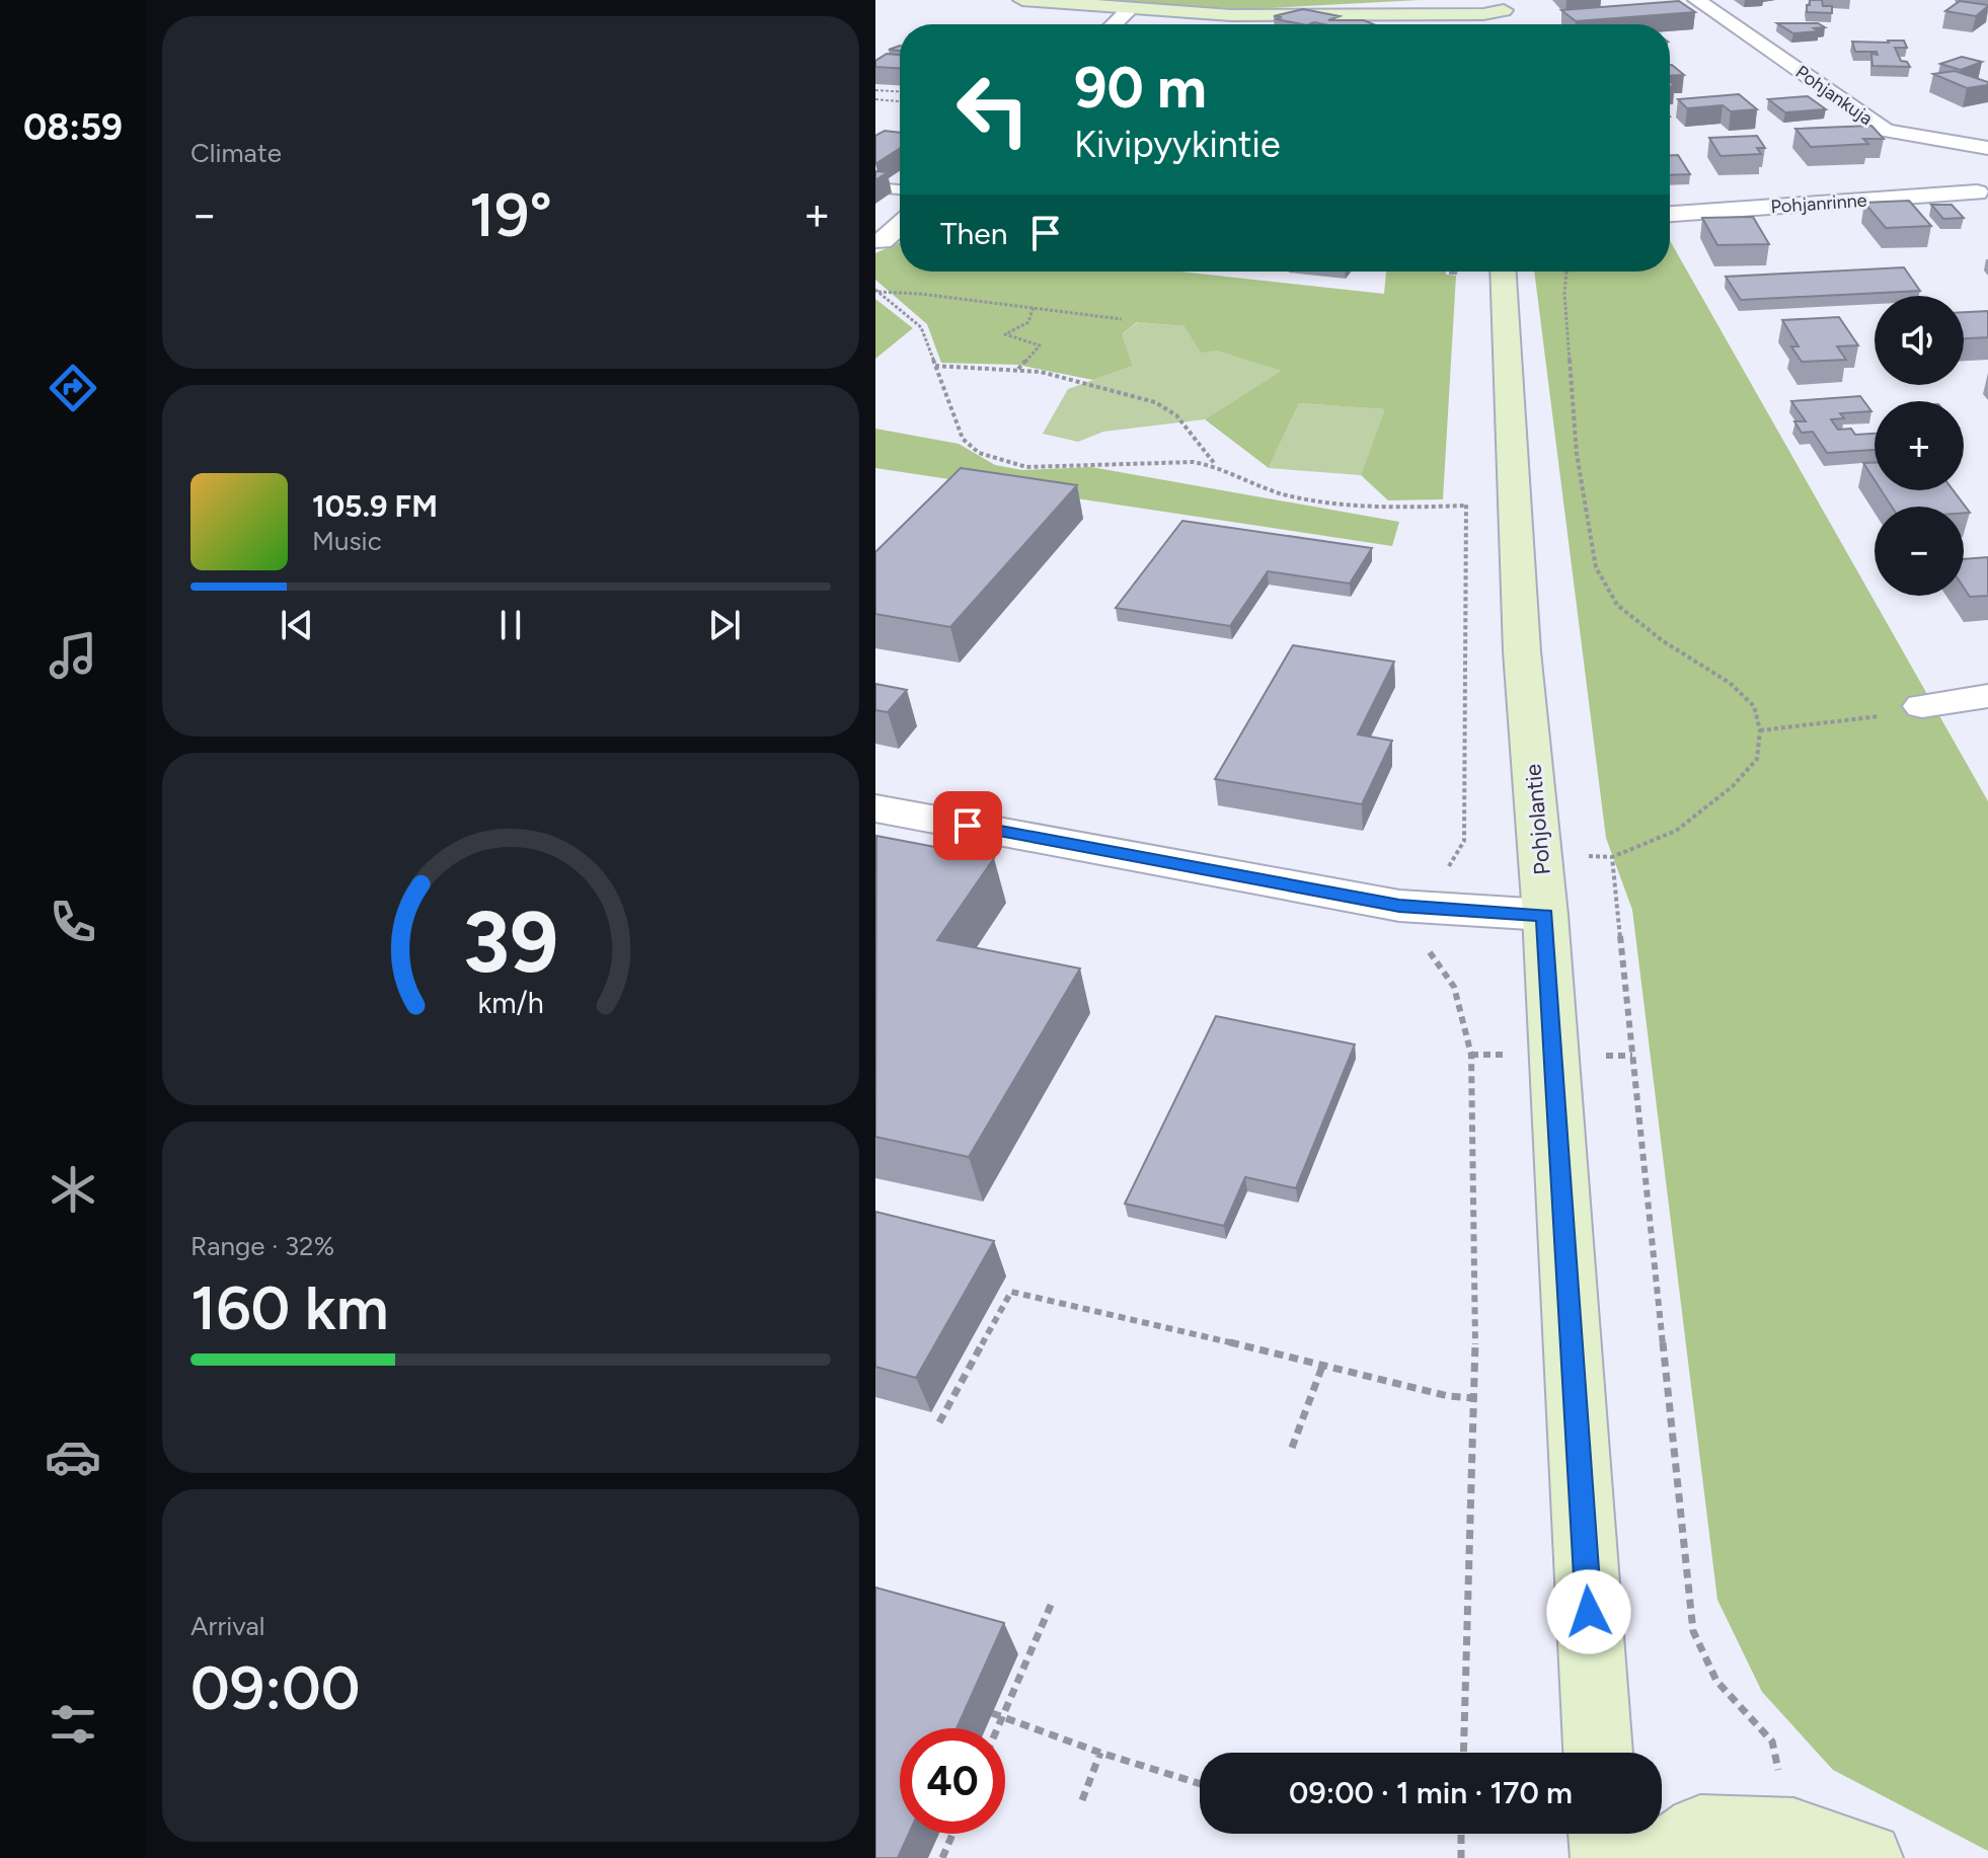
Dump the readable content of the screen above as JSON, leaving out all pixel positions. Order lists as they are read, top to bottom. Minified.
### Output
{"streets":{"street":["Pohjankuja","Pohjanrinne","Pohjolantie"]},"page":{"tabs":"08:59","tile":["Climate",["Range · 32%","160 km"],["Arrival","09:00"]],"turn":["90 m","Kivipyykintie"],"heat":["−","19°","+"],"then":"Then","map_buttons":["+","−"],"song":["105.9 FM","Music"],"limit":"40","trip":"09:00 · 1 min · 170 m","gauge":["39","km/h"]}}
